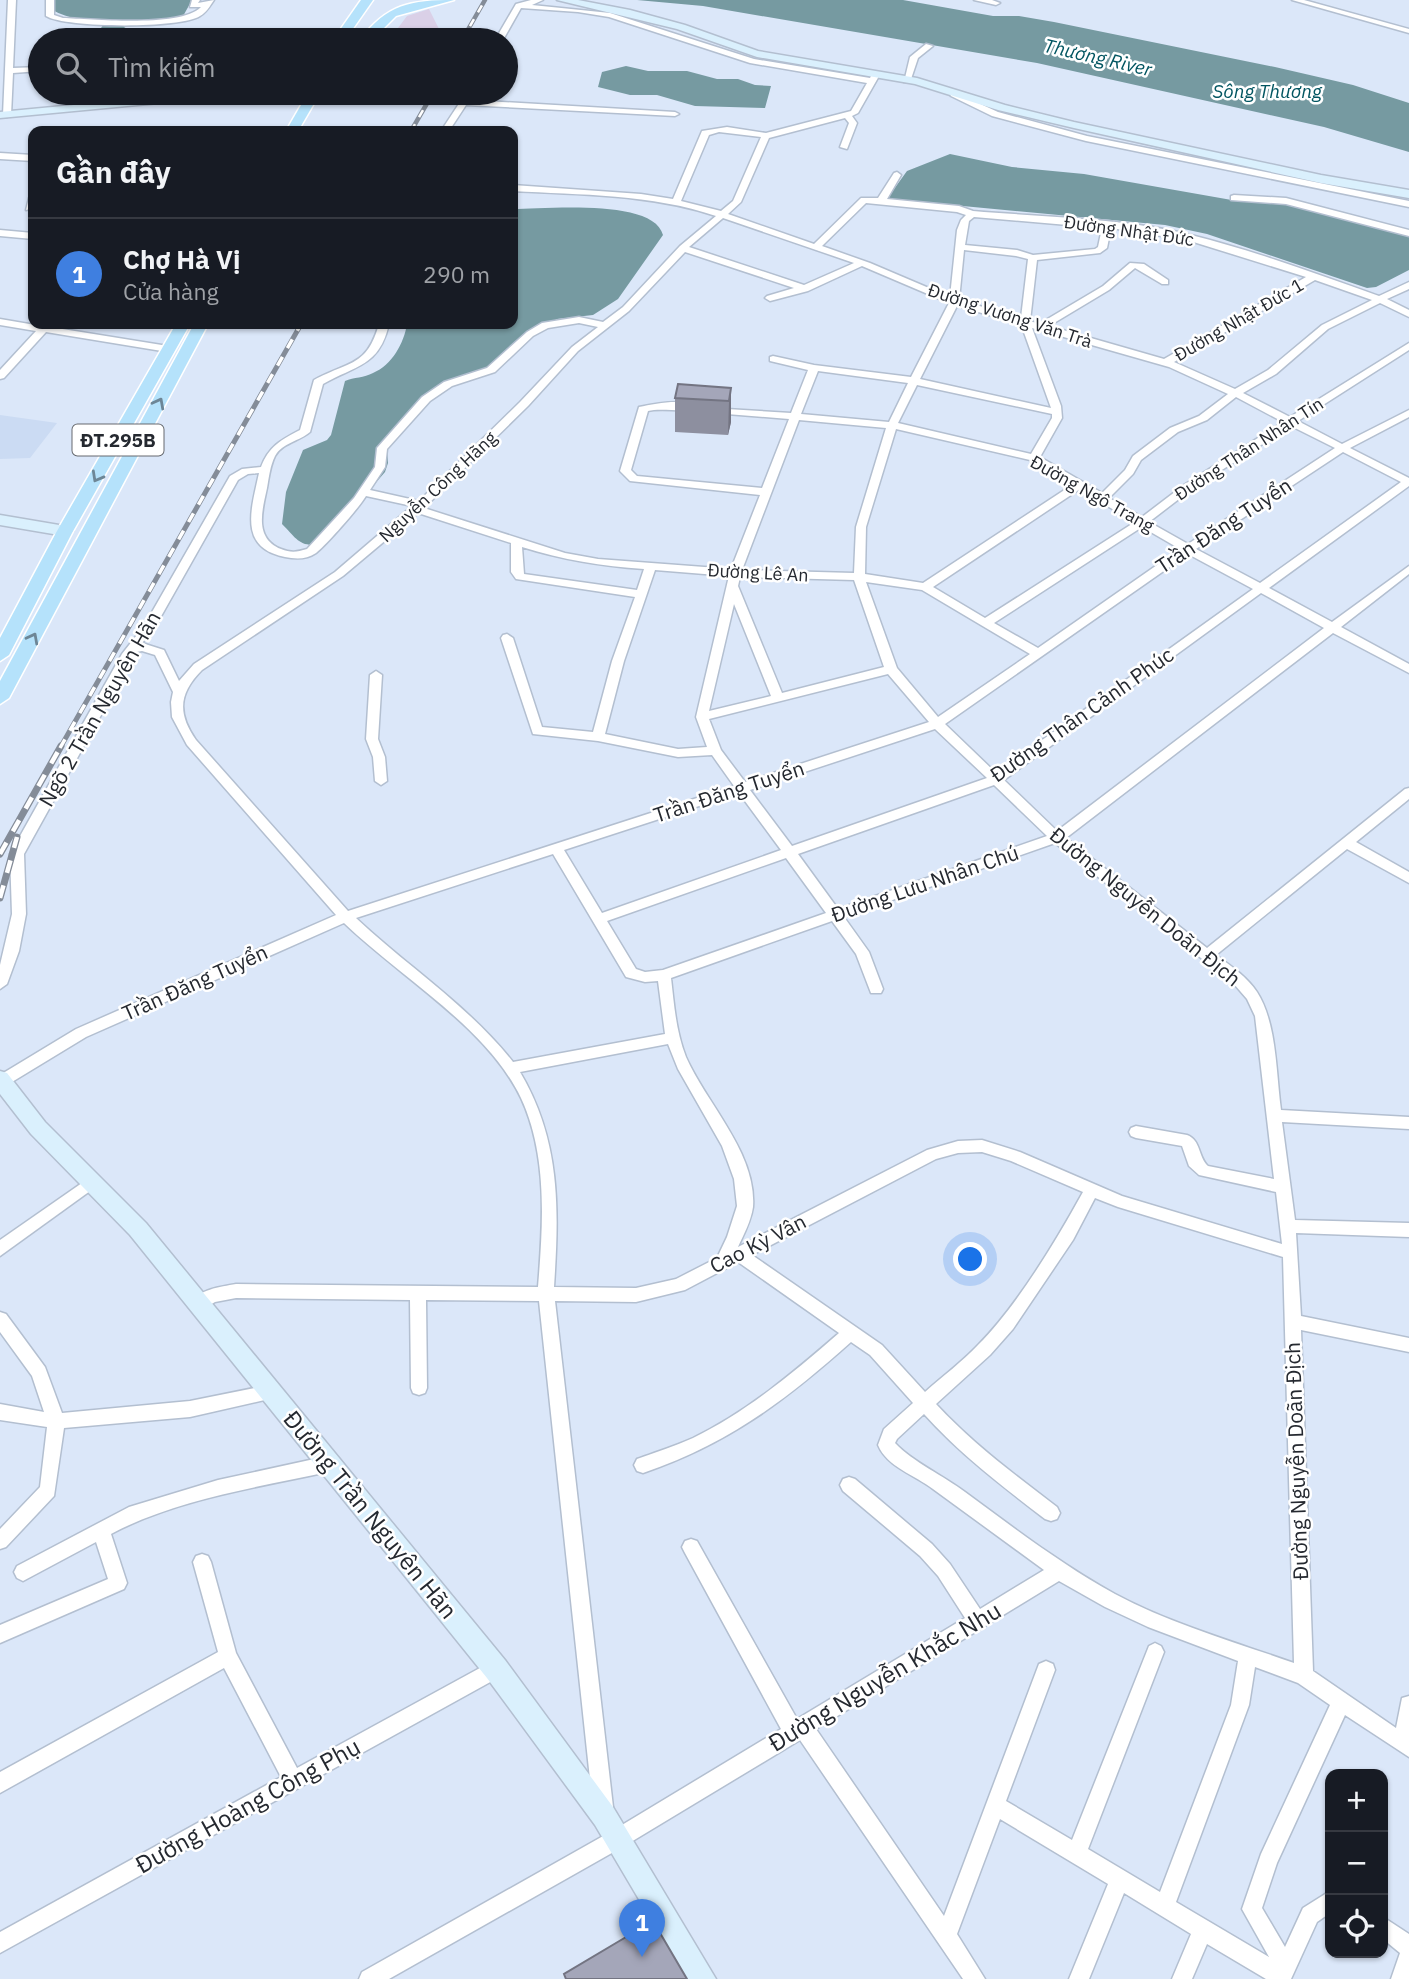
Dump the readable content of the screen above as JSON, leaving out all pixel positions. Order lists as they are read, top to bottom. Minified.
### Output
{"streets":{"main road":["ĐT.295B"],"street":["Đường Nhật Đức","Đường Vương Văn Trà","Đường Nhật Đức 1","Đường Thân Nhân Tín","Nguyễn Công Hãng","Đường Ngô Trang","Trần Đăng Tuyển","Đường Lê An","Ngõ 2 Trần Nguyên Hãn","Đường Thân Cảnh Phúc","Đường Lưu Nhân Chú","Đường Nguyễn Doãn Địch","Cao Kỳ Vân","Đường Trần Nguyên Hãn","Đường Nguyễn Khắc Nhu","Đường Hoàng Công Phụ"]},"crossings":[["Đường Nhật Đức","Đường Nhật Đức 1"],["Đường Vương Văn Trà","Đường Nhật Đức 1"],["Đường Vương Văn Trà","Đường Thân Nhân Tín"],["Đường Vương Văn Trà","Nguyễn Công Hãng"],["Đường Vương Văn Trà","Trần Đăng Tuyển"],["Đường Vương Văn Trà","Đường Thân Cảnh Phúc"],["Đường Vương Văn Trà","Đường Nguyễn Doãn Địch"],["Đường Thân Nhân Tín","Đường Ngô Trang"],["Nguyễn Công Hãng","Đường Lê An"],["Đường Ngô Trang","Trần Đăng Tuyển"],["Đường Ngô Trang","Đường Thân Cảnh Phúc"],["Đường Ngô Trang","Đường Lưu Nhân Chú"],["Đường Ngô Trang","Đường Nguyễn Doãn Địch"],["Trần Đăng Tuyển","Đường Nguyễn Doãn Địch"],["Trần Đăng Tuyển","Đường Trần Nguyên Hãn"],["Đường Lê An","Đường Nguyễn Doãn Địch"],["Đường Thân Cảnh Phúc","Đường Lưu Nhân Chú"],["Đường Thân Cảnh Phúc","Đường Nguyễn Doãn Địch"],["Đường Lưu Nhân Chú","Đường Nguyễn Doãn Địch"],["Đường Nguyễn Doãn Địch","Cao Kỳ Vân"],["Cao Kỳ Vân","Đường Trần Nguyên Hãn"],["Đường Trần Nguyên Hãn","Đường Nguyễn Khắc Nhu"],["Đường Trần Nguyên Hãn","Đường Hoàng Công Phụ"]],"water":["Thương River","Sông Thương"],"page":{"search":"Tìm kiếm","heading":"Gần đây","list":[{"mark":"1","name":"Chợ Hà Vị","note":"Cửa hàng","value":"290 m"}],"map_buttons":["+","−"],"pins":"1"}}
